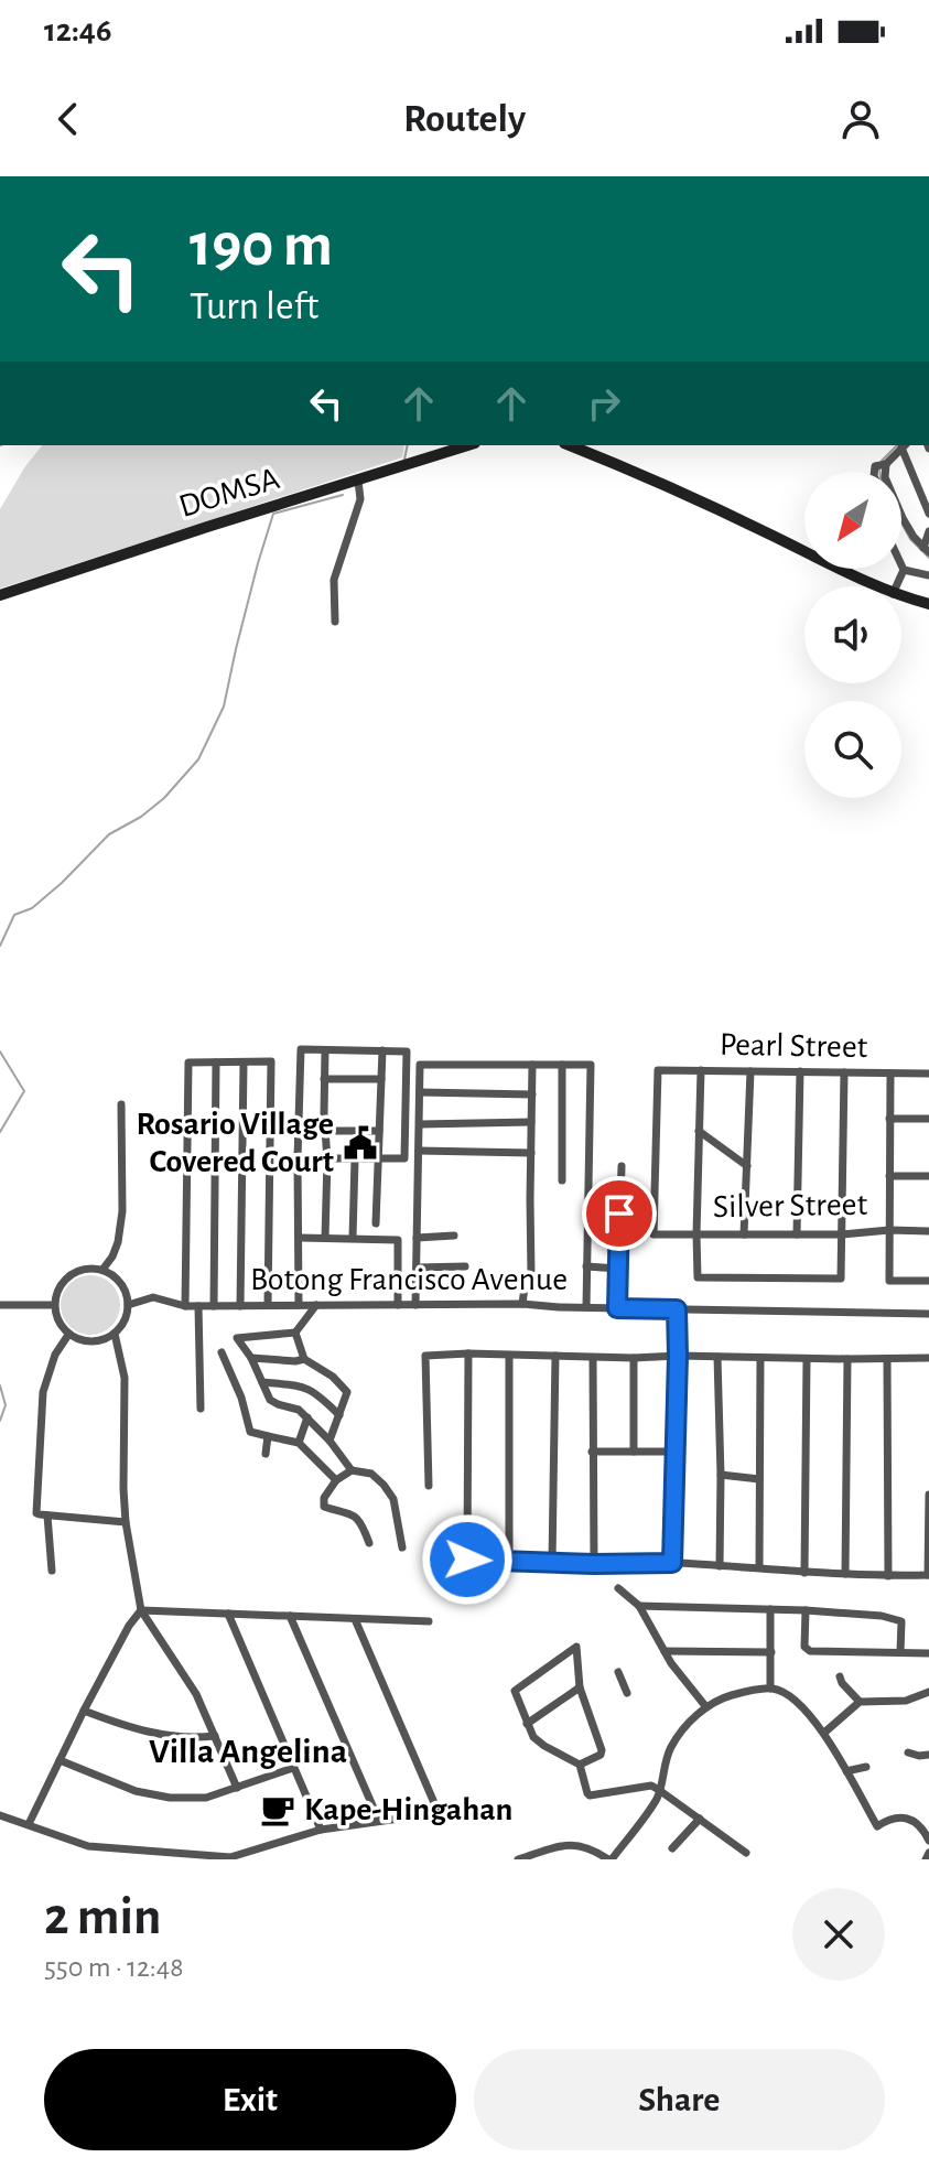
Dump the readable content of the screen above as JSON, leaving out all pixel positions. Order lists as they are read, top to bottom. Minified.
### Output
{"streets":{"main road":["DOMSA"],"street":["Pearl Street","Silver Street","Botong Francisco Avenue"]},"crossings":[["Pearl Street","Silver Street"]],"districts":["Villa Angelina"],"places":{"public building":["Rosario Village Covered Court"],"cafe":["Kape-Hingahan"]},"north":"bottom left","page":{"status":"12:46","header":"Routely","turn":["190 m","Turn left"],"heading":["2 min","550 m · 12:48"],"buttons":["Exit","Share"]}}
